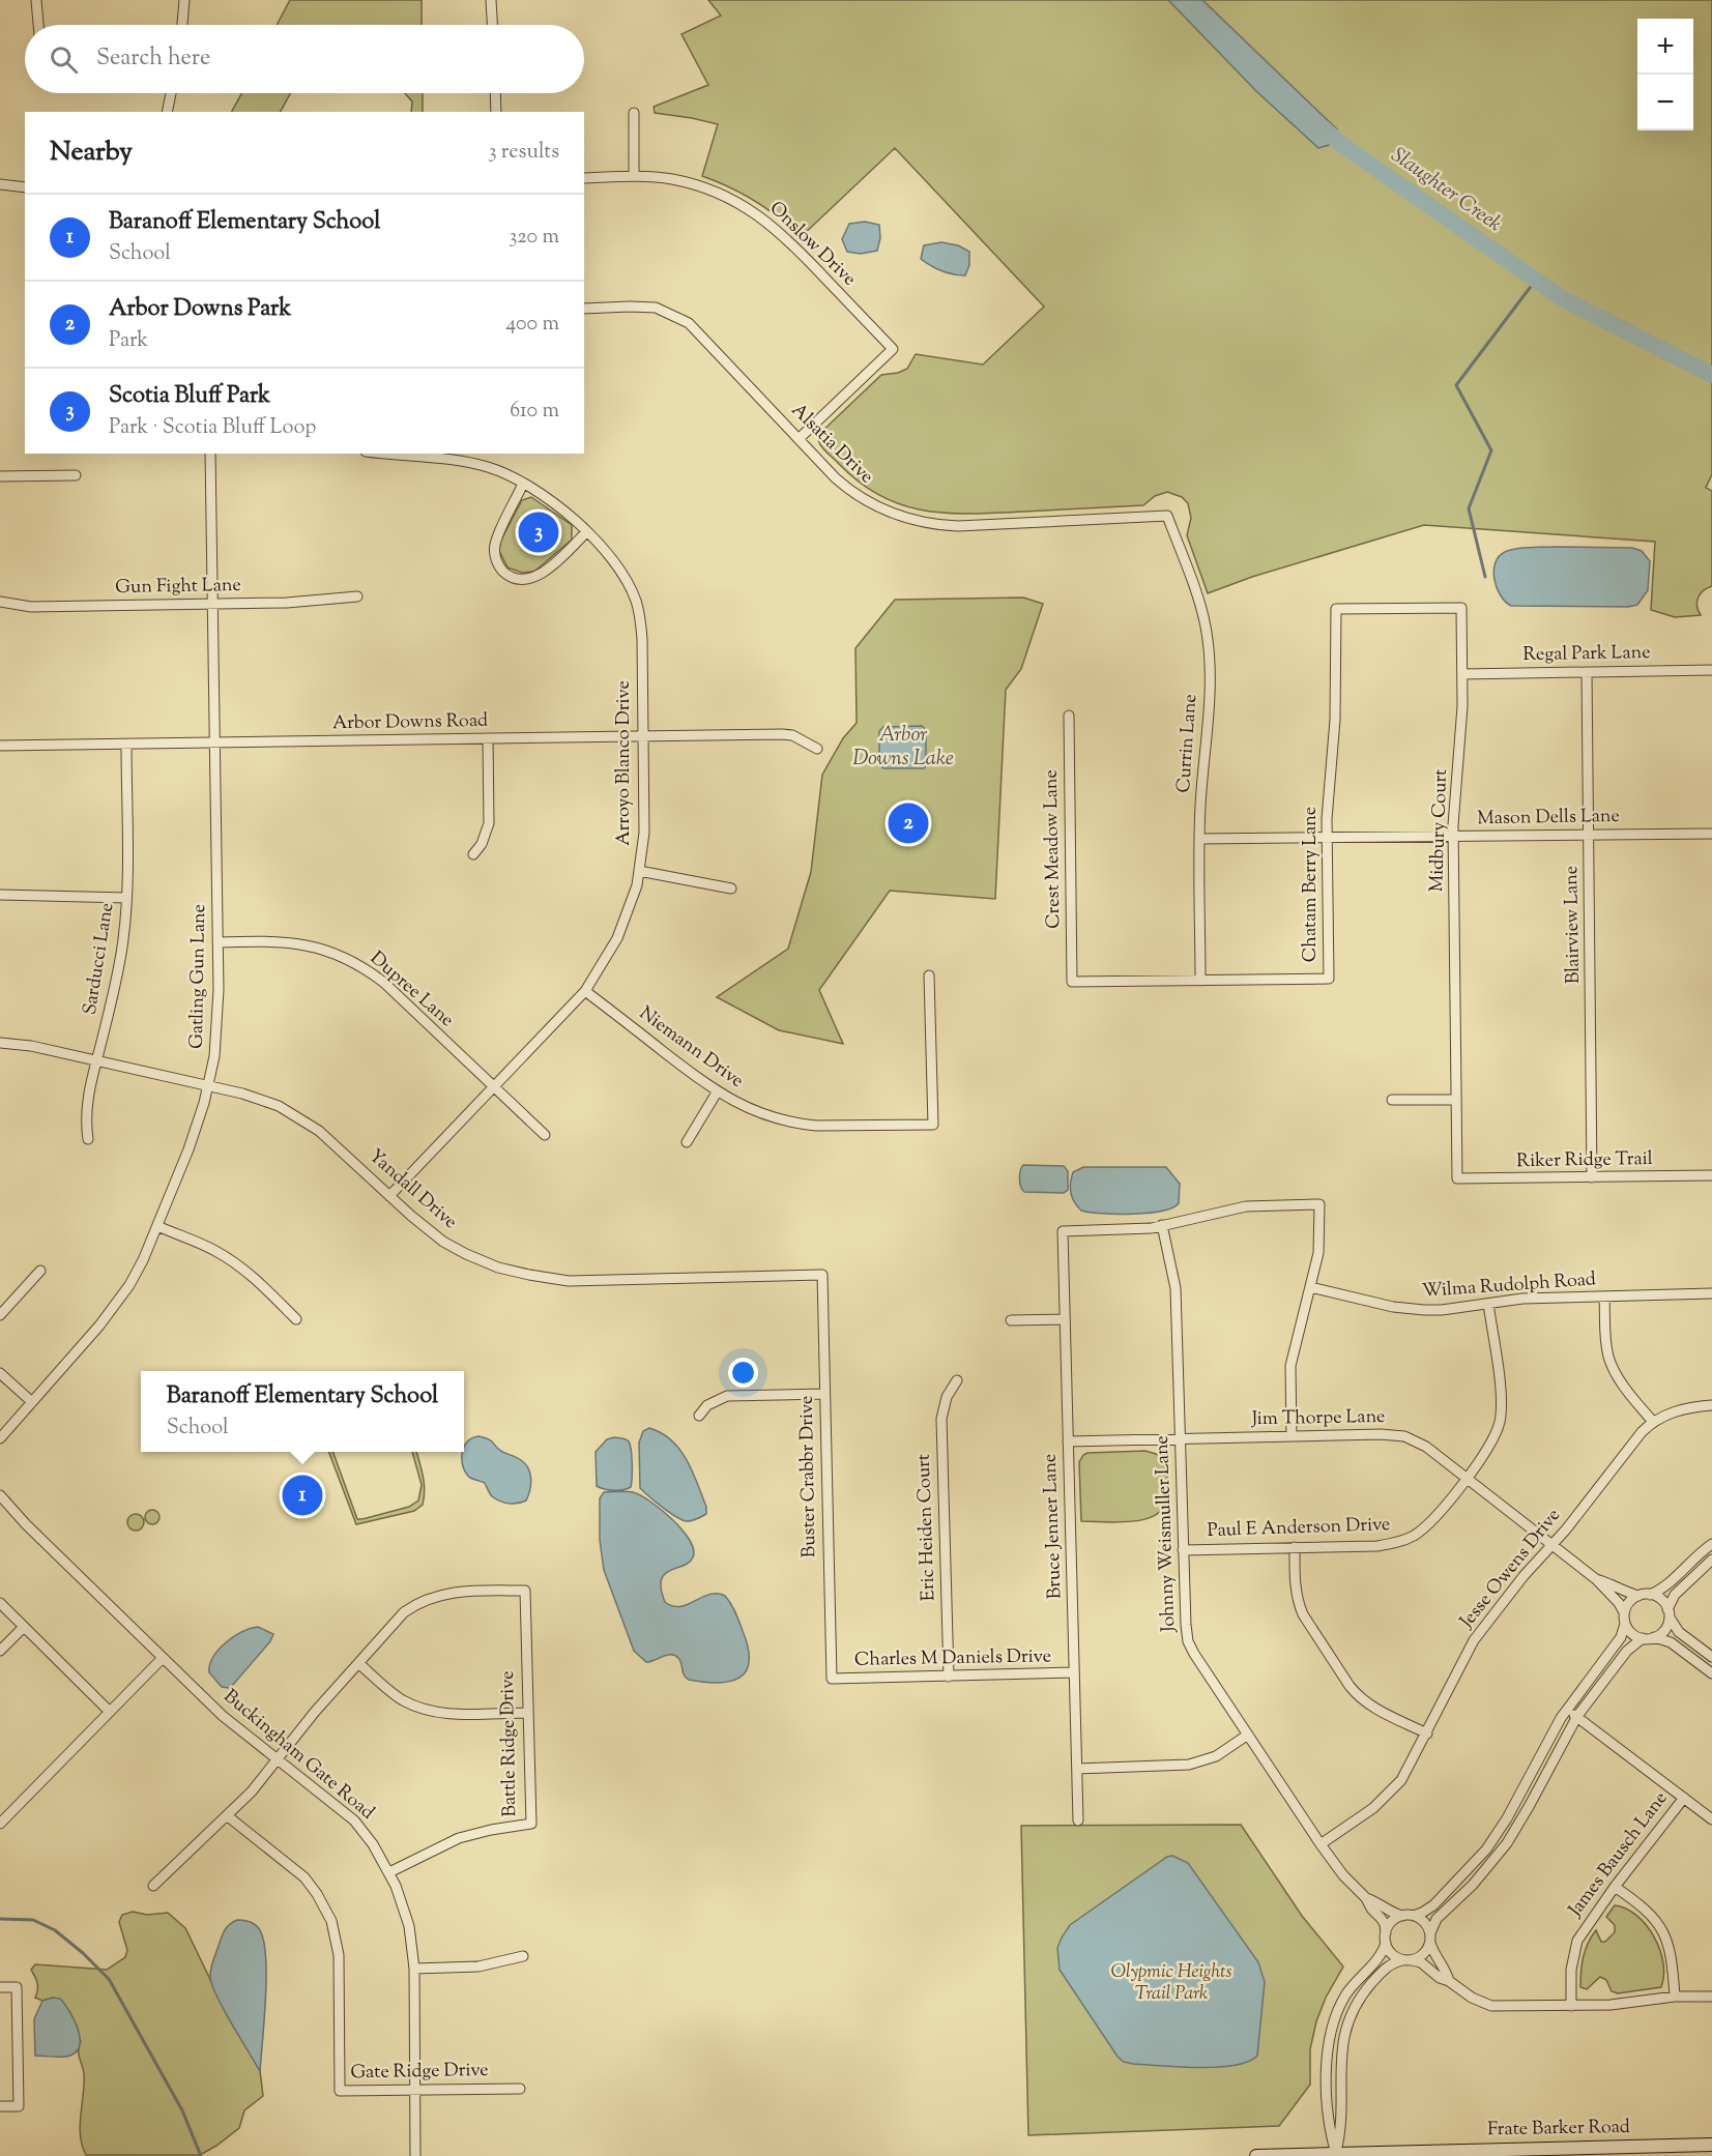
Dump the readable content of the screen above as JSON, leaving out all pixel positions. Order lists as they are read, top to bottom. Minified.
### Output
{"streets":{"street":["Onslow Drive","Alsatia Drive","Gun Fight Lane","Regal Park Lane","Arbor Downs Road","Currin Lane","Arroyo Blanco Drive","Mason Dells Lane","Midbury Court","Crest Meadow Lane","Chatam Berry Lane","Blairview Lane","Sarducci Lane","Gatling Gun Lane","Dupree Lane","Niemann Drive","Riker Ridge Trail","Yandall Drive","Wilma Rudolph Road","Jim Thorpe Lane","Buster Crabbr Drive","Bruce Jenner Lane","Eric Heiden Court","Paul E Anderson Drive","Johnny Weismuller Lane","Jesse Owens Drive","Charles M Daniels Drive","Battle Ridge Drive","Buckingham Gate Road","James Bausch Lane","Gate Ridge Drive","Frate Barker Road"]},"crossings":[["Onslow Drive","Alsatia Drive"],["Alsatia Drive","Currin Lane"],["Gun Fight Lane","Gatling Gun Lane"],["Regal Park Lane","Midbury Court"],["Regal Park Lane","Blairview Lane"],["Arbor Downs Road","Arroyo Blanco Drive"],["Arbor Downs Road","Sarducci Lane"],["Arbor Downs Road","Gatling Gun Lane"],["Currin Lane","Mason Dells Lane"],["Currin Lane","Chatam Berry Lane"],["Arroyo Blanco Drive","Dupree Lane"],["Arroyo Blanco Drive","Niemann Drive"],["Arroyo Blanco Drive","Yandall Drive"],["Mason Dells Lane","Midbury Court"],["Mason Dells Lane","Chatam Berry Lane"],["Mason Dells Lane","Blairview Lane"],["Midbury Court","Chatam Berry Lane"],["Midbury Court","Riker Ridge Trail"],["Crest Meadow Lane","Chatam Berry Lane"],["Blairview Lane","Riker Ridge Trail"],["Sarducci Lane","Yandall Drive"],["Gatling Gun Lane","Dupree Lane"],["Gatling Gun Lane","Yandall Drive"],["Yandall Drive","Buster Crabbr Drive"],["Wilma Rudolph Road","Paul E Anderson Drive"],["Jim Thorpe Lane","Bruce Jenner Lane"],["Jim Thorpe Lane","Paul E Anderson Drive"],["Jim Thorpe Lane","Johnny Weismuller Lane"],["Jim Thorpe Lane","Jesse Owens Drive"],["Buster Crabbr Drive","Charles M Daniels Drive"],["Bruce Jenner Lane","Johnny Weismuller Lane"],["Bruce Jenner Lane","Charles M Daniels Drive"],["Eric Heiden Court","Charles M Daniels Drive"],["Paul E Anderson Drive","Johnny Weismuller Lane"],["Johnny Weismuller Lane","Jesse Owens Drive"],["Battle Ridge Drive","Buckingham Gate Road"],["Buckingham Gate Road","Gate Ridge Drive"]],"water":["Slaughter Creek","Arbor Downs Lake"],"parks":["Olypmic Heights Trail Park"],"page":{"map_buttons":["+","−"],"search":"Search here","heading":["Nearby","3 results"],"list":[{"mark":"1","name":"Baranoff Elementary School","note":"School","value":"320 m"},{"mark":"2","name":"Arbor Downs Park","note":"Park","value":"400 m"},{"mark":"3","name":"Scotia Bluff Park","note":"Park · Scotia Bluff Loop","value":"610 m"}],"pins":["3","2","1"],"popup":["Baranoff Elementary School","School"]}}
